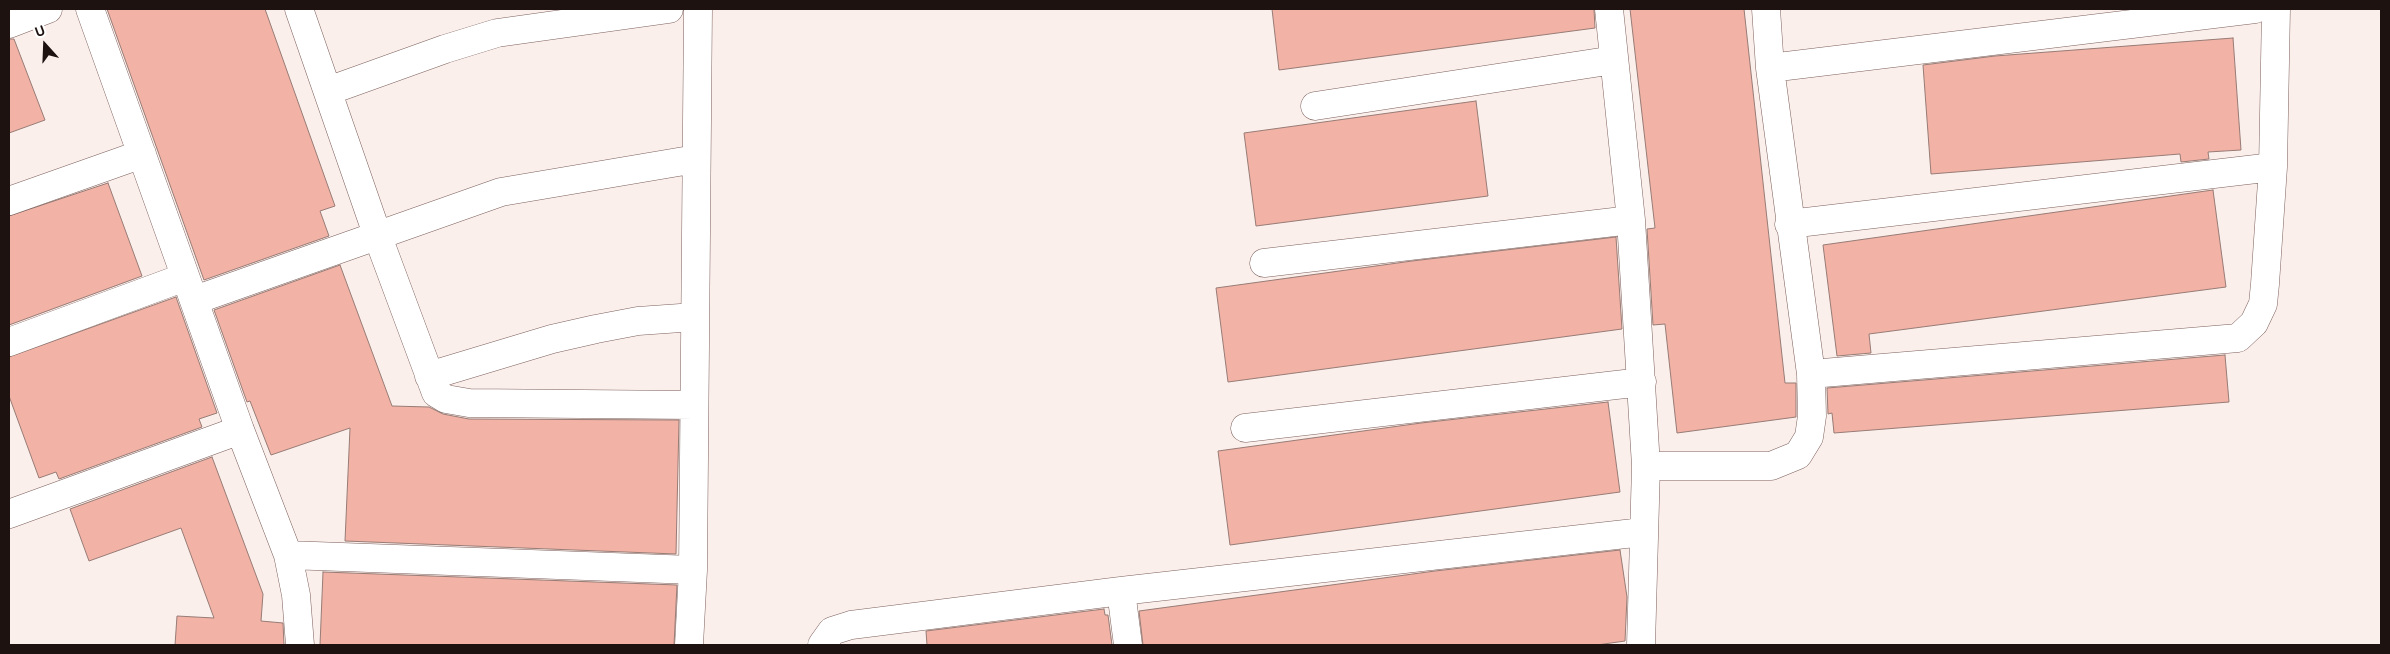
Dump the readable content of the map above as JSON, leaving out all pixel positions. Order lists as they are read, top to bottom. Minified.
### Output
{"north":"top"}
